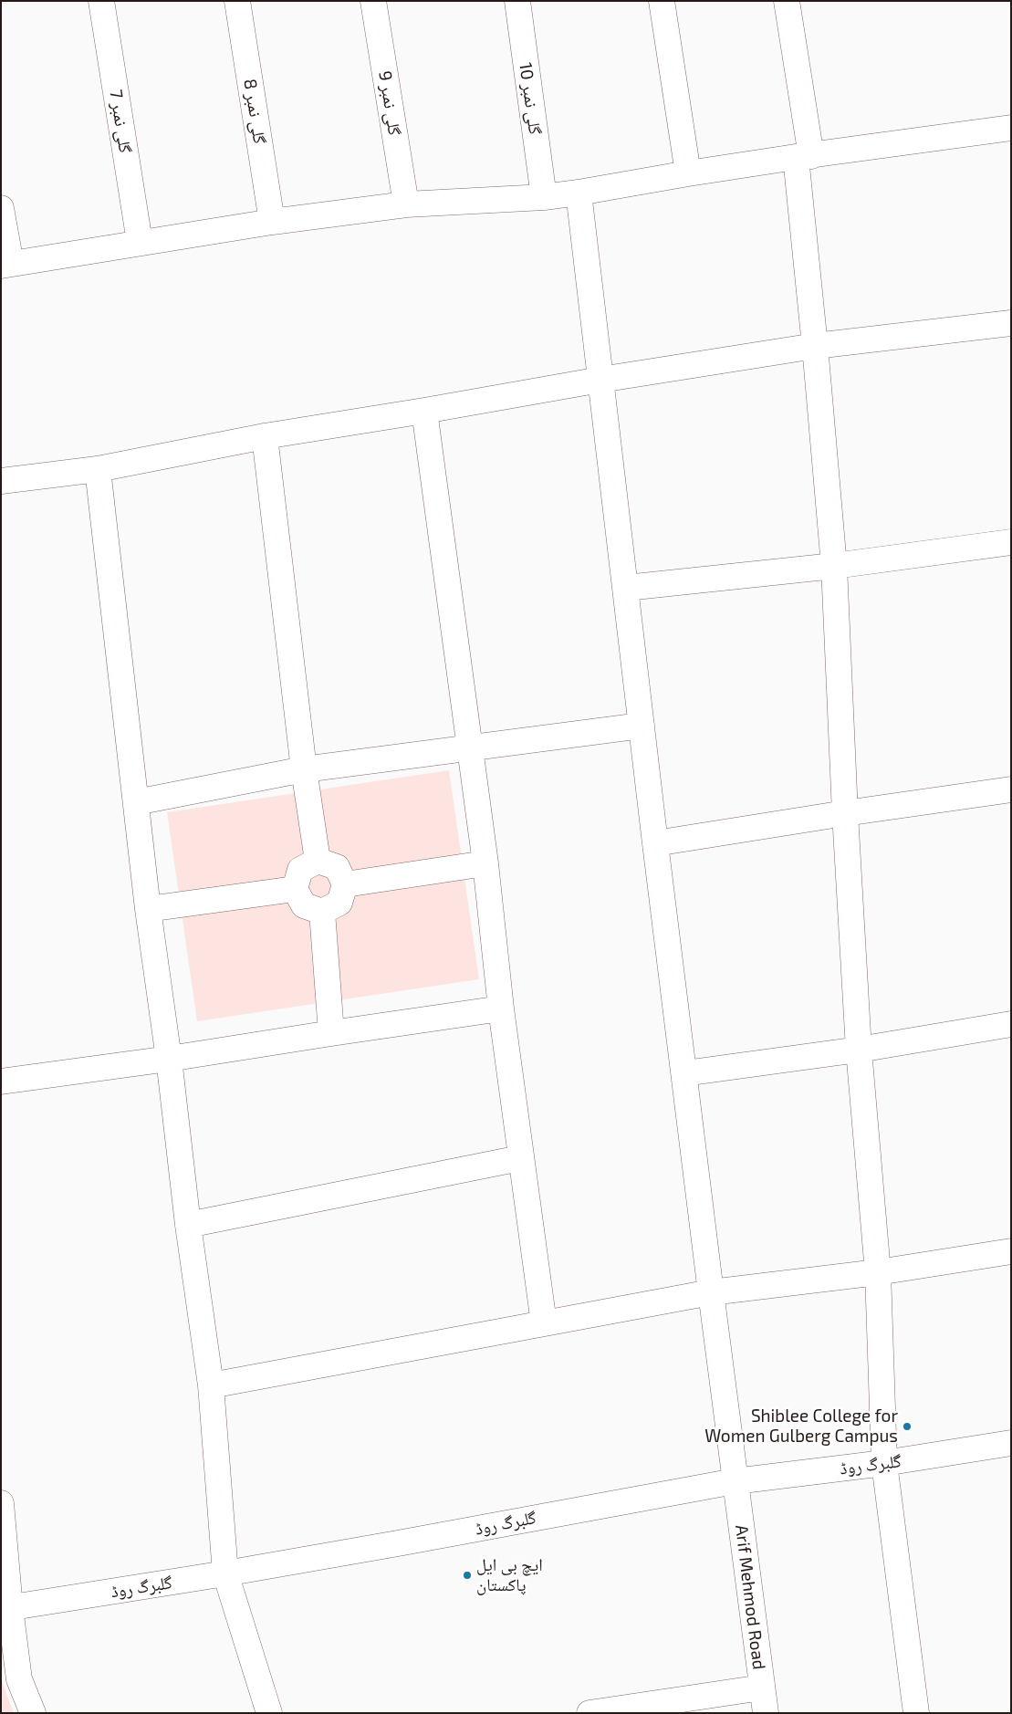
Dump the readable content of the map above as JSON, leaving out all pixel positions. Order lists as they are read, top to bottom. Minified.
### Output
{"streets":{"street":["گلی نمبر 10","گلی نمبر 9","گلی نمبر 8","گلی نمبر 7","گلبرگ روڈ","Arif Mehmod Road"]},"crossings":[["گلبرگ روڈ","Arif Mehmod Road"]],"places":["Shiblee College for Women Gulberg Campus","ایچ بی ایل پاکستان"]}
